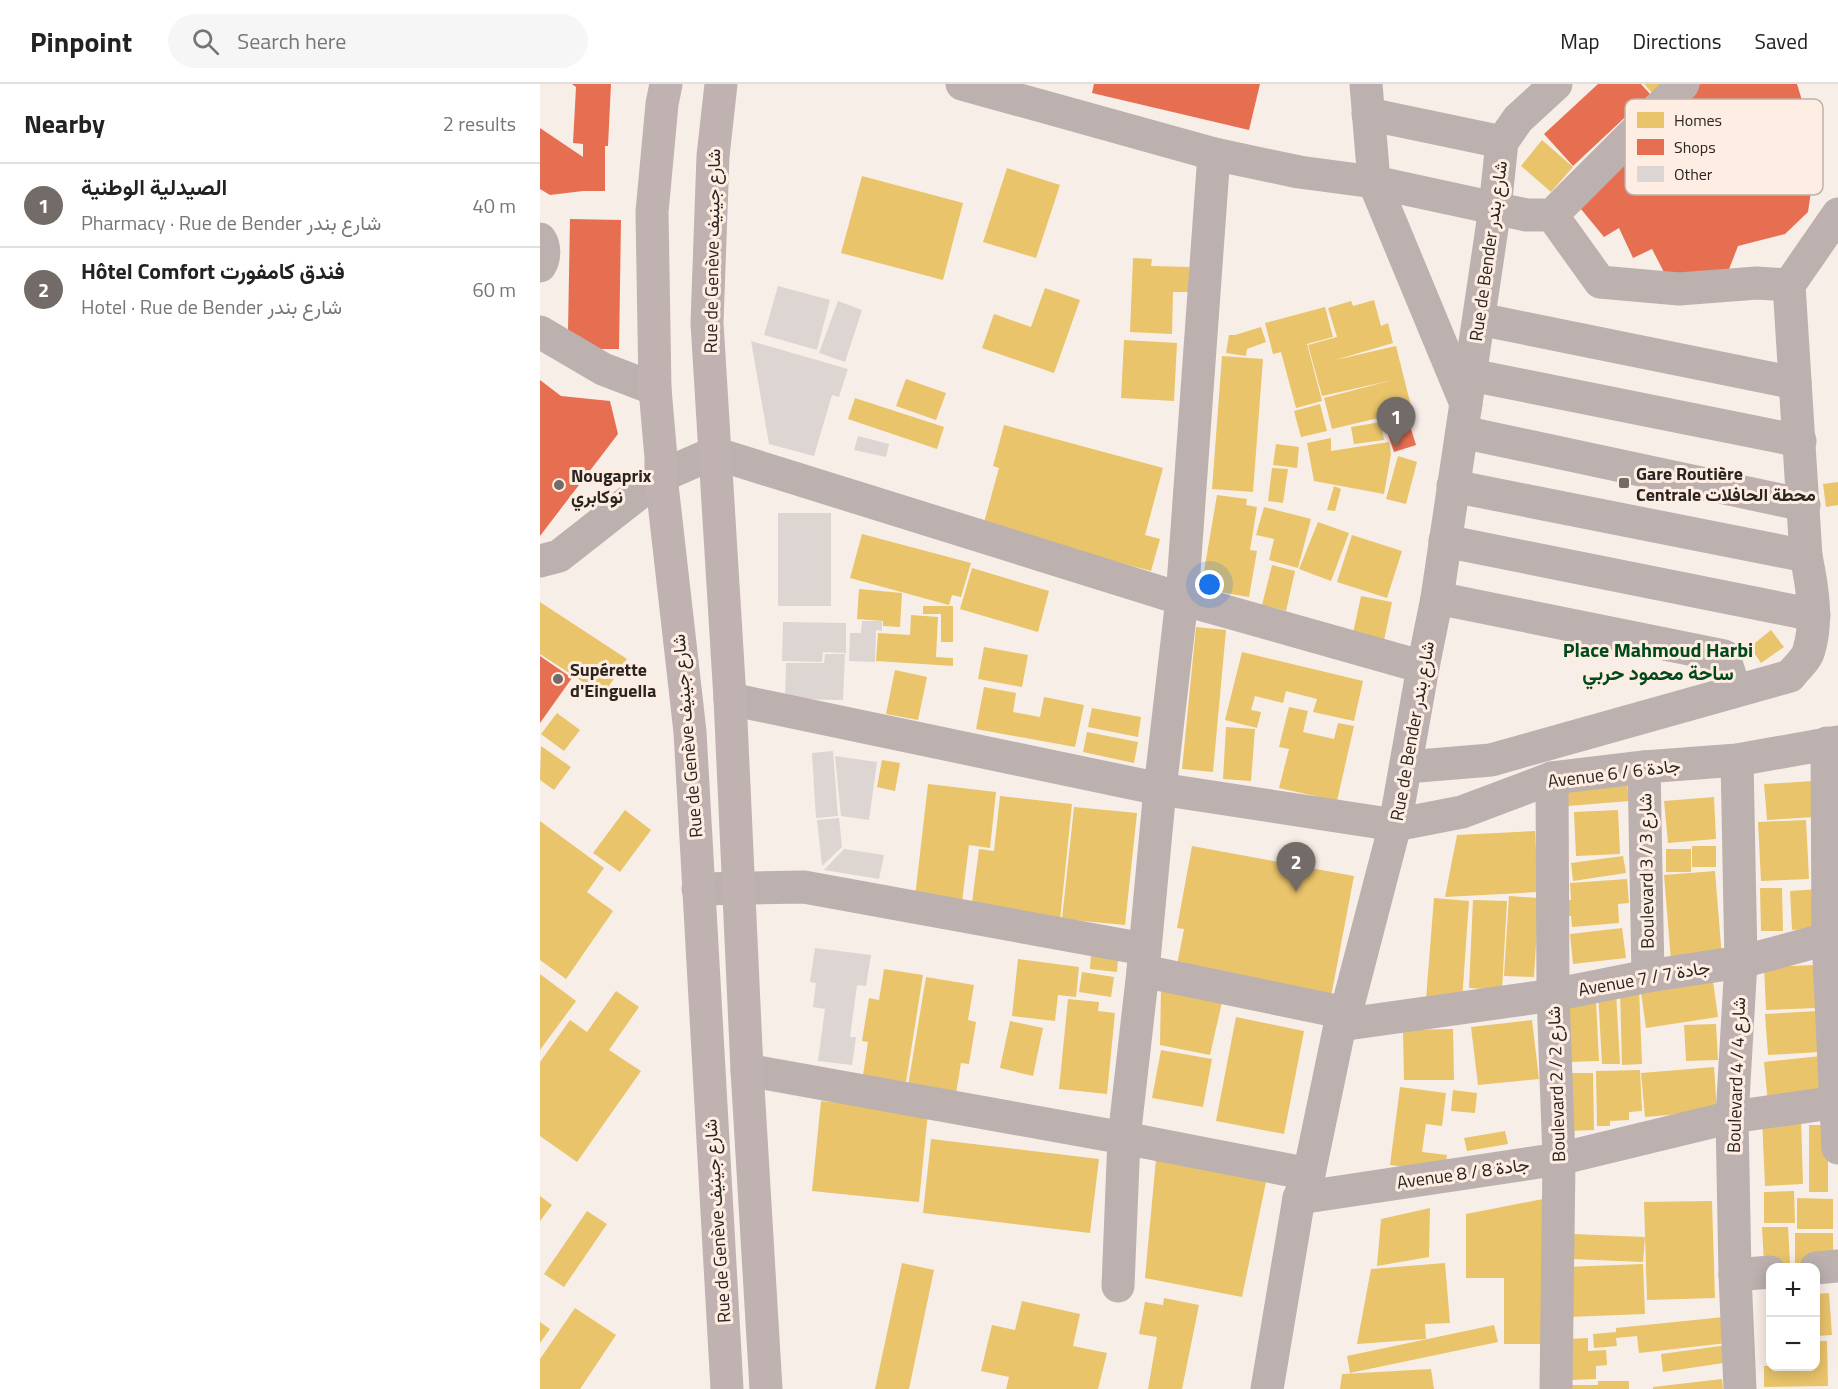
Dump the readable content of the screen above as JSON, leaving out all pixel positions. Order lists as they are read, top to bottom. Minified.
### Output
{"streets":{"main road":["Rue de Genève شارع جينيف"],"street":["Rue de Bender شارع بندر","Avenue 6 / جادة 6","Boulevard 3 / شارع 3","Avenue 7 / جادة 7","Boulevard 4 / شارع 4","Boulevard 2 / شارع 2","Avenue 8 / جادة 8"]},"crossings":[["Rue de Genève شارع جينيف","Avenue 6 / جادة 6"],["Rue de Genève شارع جينيف","Avenue 7 / جادة 7"],["Rue de Genève شارع جينيف","Avenue 8 / جادة 8"],["Rue de Bender شارع بندر","Avenue 6 / جادة 6"],["Rue de Bender شارع بندر","Avenue 7 / جادة 7"],["Rue de Bender شارع بندر","Avenue 8 / جادة 8"],["Avenue 6 / جادة 6","Boulevard 3 / شارع 3"],["Avenue 6 / جادة 6","Boulevard 4 / شارع 4"],["Avenue 6 / جادة 6","Boulevard 2 / شارع 2"],["Boulevard 3 / شارع 3","Avenue 7 / جادة 7"],["Avenue 7 / جادة 7","Boulevard 4 / شارع 4"],["Avenue 7 / جادة 7","Boulevard 2 / شارع 2"],["Boulevard 4 / شارع 4","Avenue 8 / جادة 8"],["Boulevard 2 / شارع 2","Avenue 8 / جادة 8"]],"districts":["Place Mahmoud Harbi ساحة محمود حربي"],"places":{"transit":["Gare Routière Centrale محطة الحافلات"],"other":["Nougaprix نوكابري","Supérette d'Einguella"]},"legend":["Homes","Shops","Other"],"page":{"header":"Pinpoint","search":"Search here","nav":["Map","Directions","Saved"],"heading":["Nearby","2 results"],"list":[{"mark":"1","name":"الصيدلية الوطنية","note":"Pharmacy · Rue de Bender شارع بندر","value":"40 m"},{"mark":"2","name":"Hôtel Comfort فندق كامفورت","note":"Hotel · Rue de Bender شارع بندر","value":"60 m"}],"pins":["1","2"],"map_buttons":["+","−"]}}
